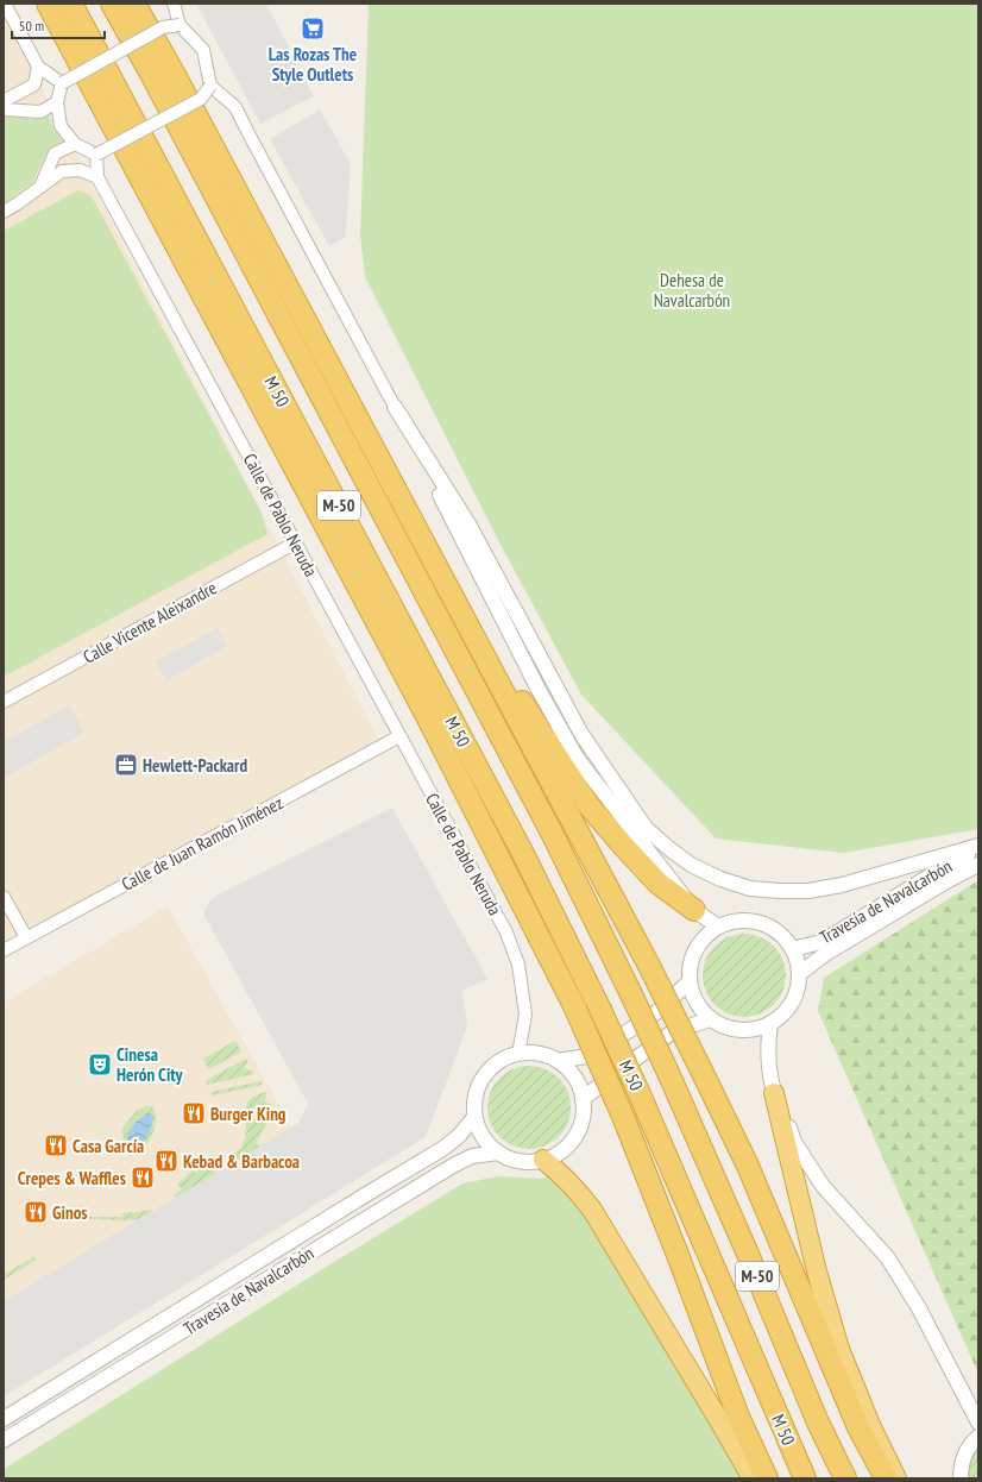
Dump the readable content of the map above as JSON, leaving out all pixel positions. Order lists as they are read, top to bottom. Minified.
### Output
{"streets":{"highway":["M 50","M-50"],"street":["Calle de Pablo Neruda","Calle Vicente Aleixandre","Calle de Juan Ramón Jiménez","Travesía de Navalcarbón"]},"crossings":[["Calle de Pablo Neruda","Calle Vicente Aleixandre"],["Calle de Pablo Neruda","Calle de Juan Ramón Jiménez"],["Calle de Pablo Neruda","Travesía de Navalcarbón"]],"parks":["Dehesa de Navalcarbón"],"places":{"supermarket":["Las Rozas The Style Outlets"],"office":["Hewlett-Packard"],"theatre":["Cinesa Herón City"],"restaurant":["Burger King","Casa García","Kebad & Barbacoa","Crepes & Waffles","Ginos"]},"scale_bar":"50 m"}
